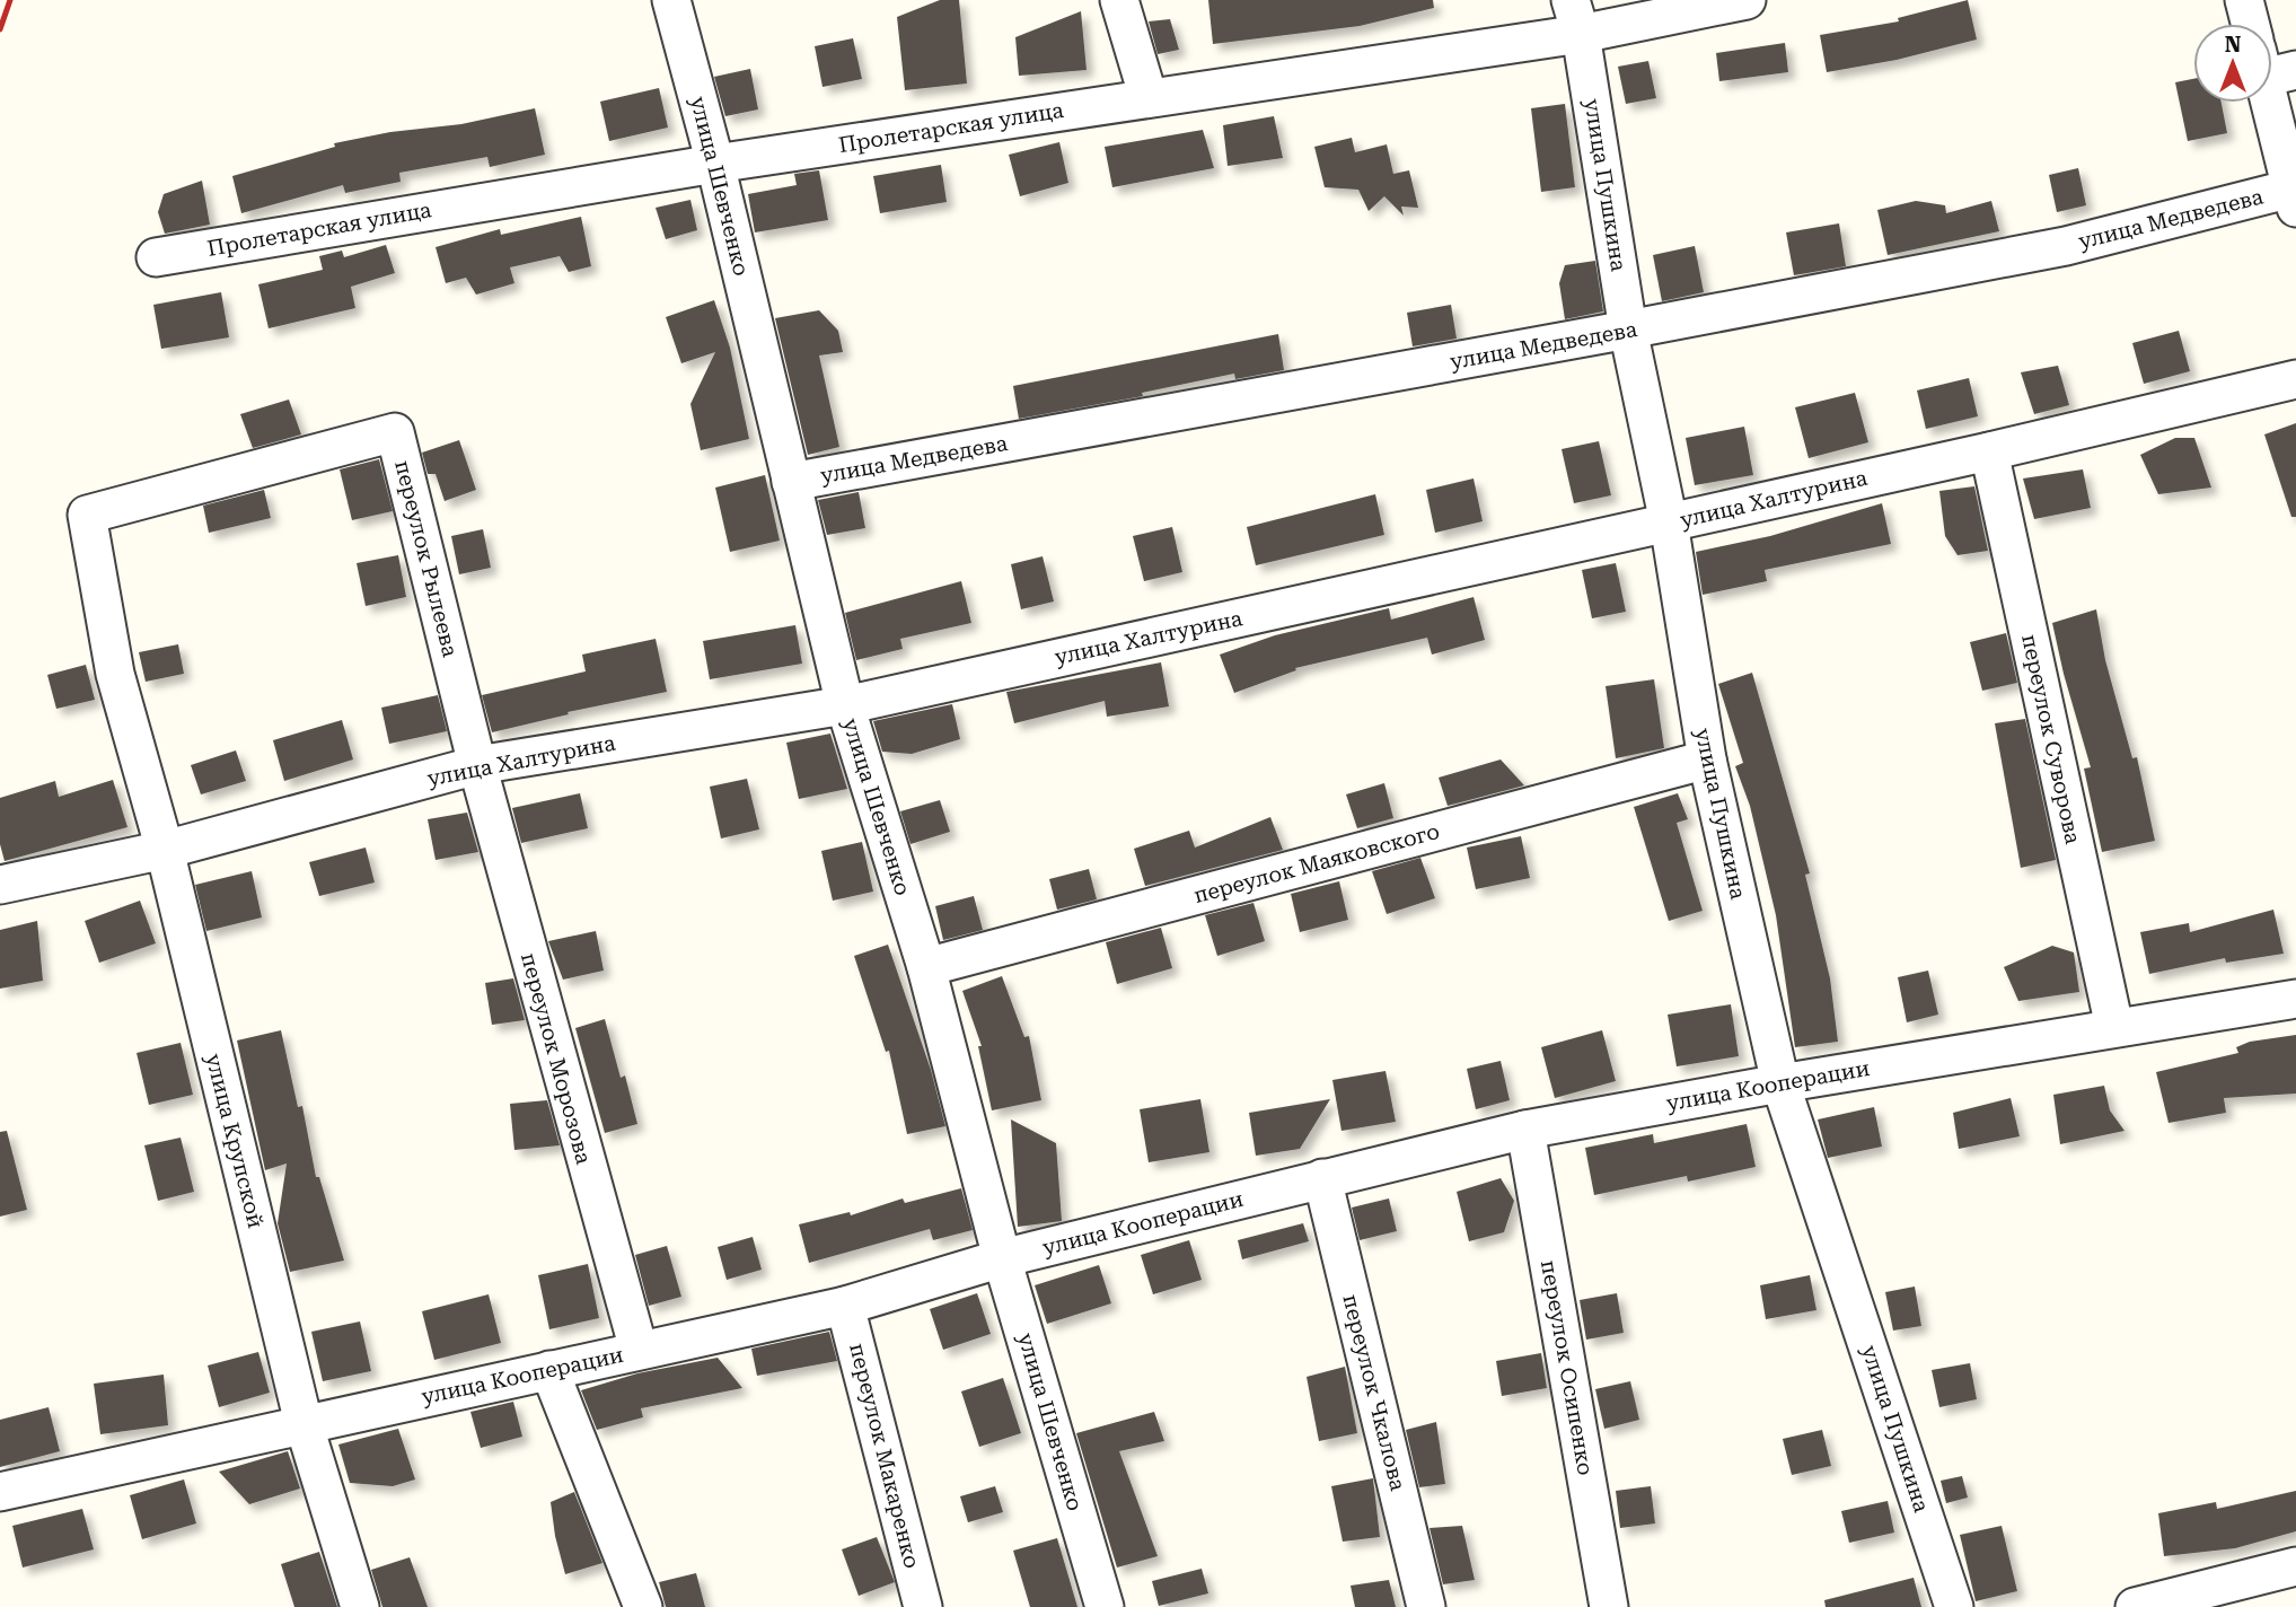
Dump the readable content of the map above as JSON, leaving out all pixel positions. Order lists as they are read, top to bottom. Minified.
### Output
{"streets":{"street":["Пролетарская улица","улица Пушкина","улица Шевченко","улица Медведева","улица Халтурина","переулок Рылеева","переулок Суворова","переулок Маяковского","переулок Морозова","улица Кооперации","улица Крупской","переулок Осипенко","переулок Чкалова","переулок Макаренко"]},"crossings":[["Пролетарская улица","улица Пушкина"],["Пролетарская улица","улица Шевченко"],["улица Пушкина","улица Медведева"],["улица Пушкина","улица Халтурина"],["улица Пушкина","переулок Маяковского"],["улица Пушкина","улица Кооперации"],["улица Шевченко","улица Медведева"],["улица Шевченко","улица Халтурина"],["улица Шевченко","переулок Маяковского"],["улица Шевченко","улица Кооперации"],["улица Халтурина","переулок Рылеева"],["улица Халтурина","переулок Суворова"],["улица Халтурина","переулок Морозова"],["улица Халтурина","улица Крупской"],["переулок Рылеева","переулок Морозова"],["переулок Рылеева","улица Крупской"],["переулок Суворова","улица Кооперации"],["переулок Морозова","улица Кооперации"],["улица Кооперации","улица Крупской"],["улица Кооперации","переулок Осипенко"],["улица Кооперации","переулок Чкалова"],["улица Кооперации","переулок Макаренко"]],"north":"top"}
